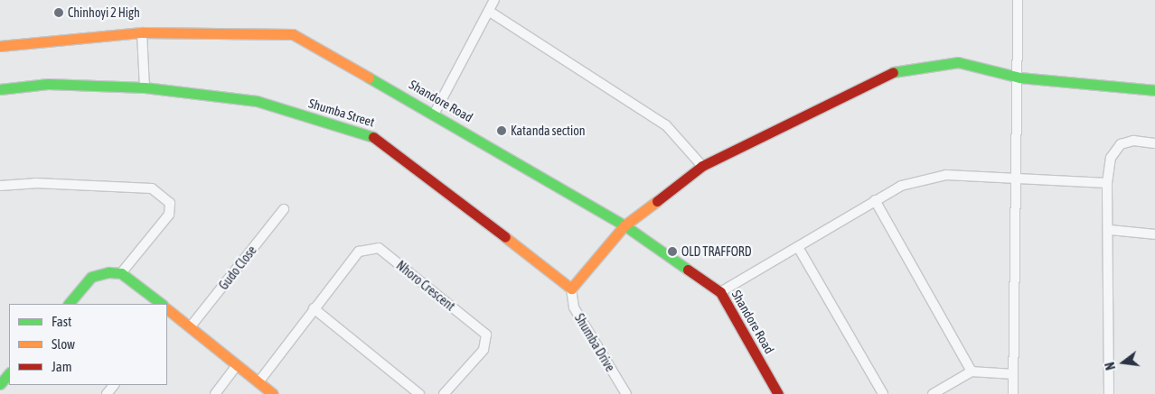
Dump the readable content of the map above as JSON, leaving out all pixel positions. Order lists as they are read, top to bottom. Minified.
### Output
{"streets":{"street":["Shandore Road","Shumba Street","Gudo Close","Nhoro Crescent","Shumba Drive"]},"crossings":[["Shumba Street","Shumba Drive"]],"places":["Chinhoyi 2 High","Katanda section","OLD TRAFFORD"],"legend":["Fast","Slow","Jam"],"north":"left"}
